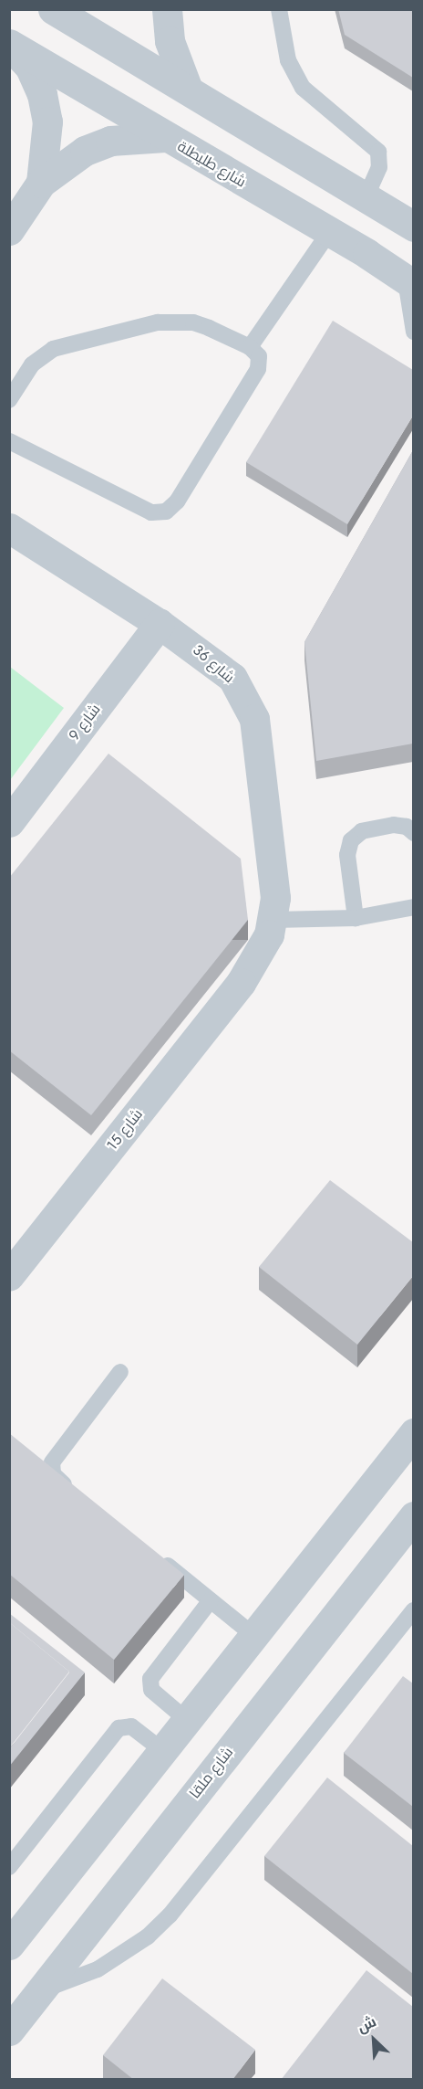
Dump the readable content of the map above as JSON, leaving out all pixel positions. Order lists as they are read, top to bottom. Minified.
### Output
{"streets":{"street":["شارع طليطلة","شارع 36","شارع 9","شارع 15","شارع ملقا"]},"crossings":[["شارع 36","شارع 9"],["شارع 36","شارع 15"]],"north":"top left"}
